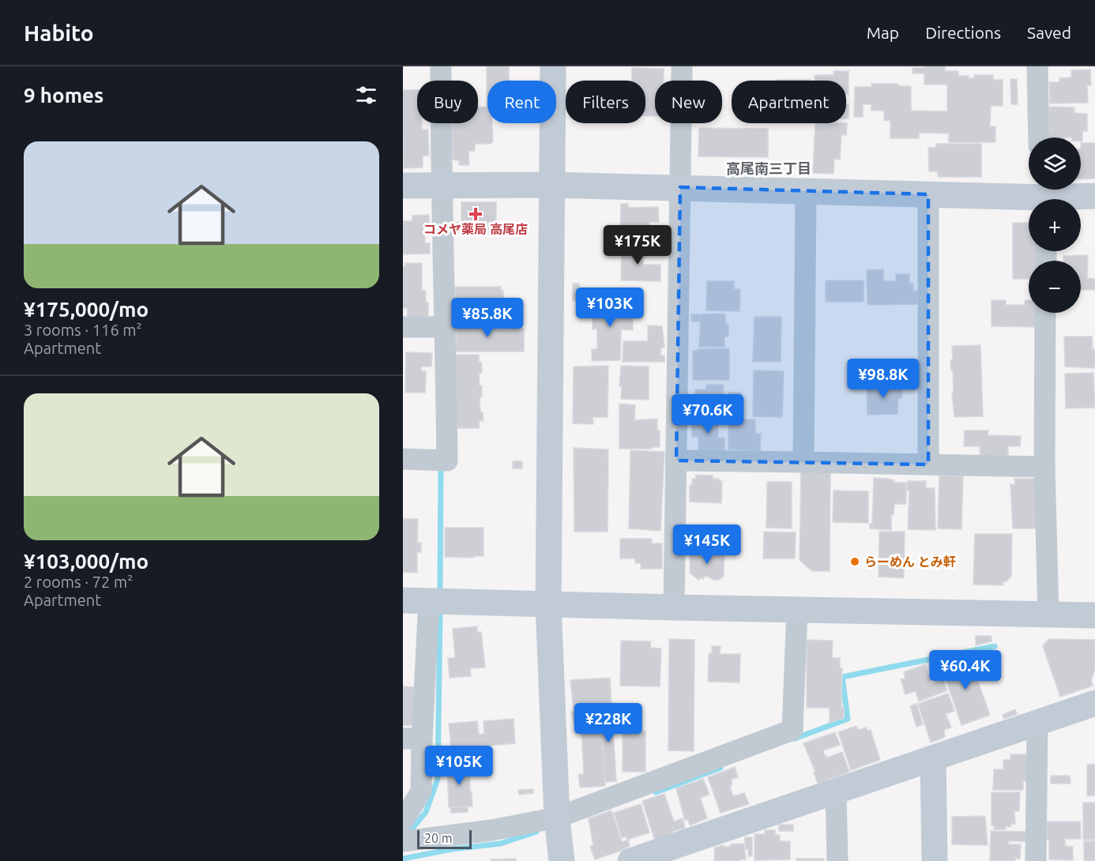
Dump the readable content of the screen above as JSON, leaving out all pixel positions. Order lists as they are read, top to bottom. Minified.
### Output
{"districts":["高尾南三丁目"],"places":{"health":["コメヤ薬局 高尾店"],"other":["らーめん とみ軒"]},"scale_bar":"20 m","page":{"header":"Habito","nav":["Map","Directions","Saved"],"heading":"9 homes","chip":["Buy","Rent","Filters","New","Apartment"],"list":[{"name":"¥175,000/mo","note":"3 rooms · 116 m² · Apartment"},{"name":"¥103,000/mo","note":"2 rooms · 72 m² · Apartment"}],"map_buttons":["+","−"],"price":["¥175K","¥103K","¥85.8K","¥98.8K","¥70.6K","¥145K","¥60.4K","¥228K","¥105K"],"scale":"20 m"}}
